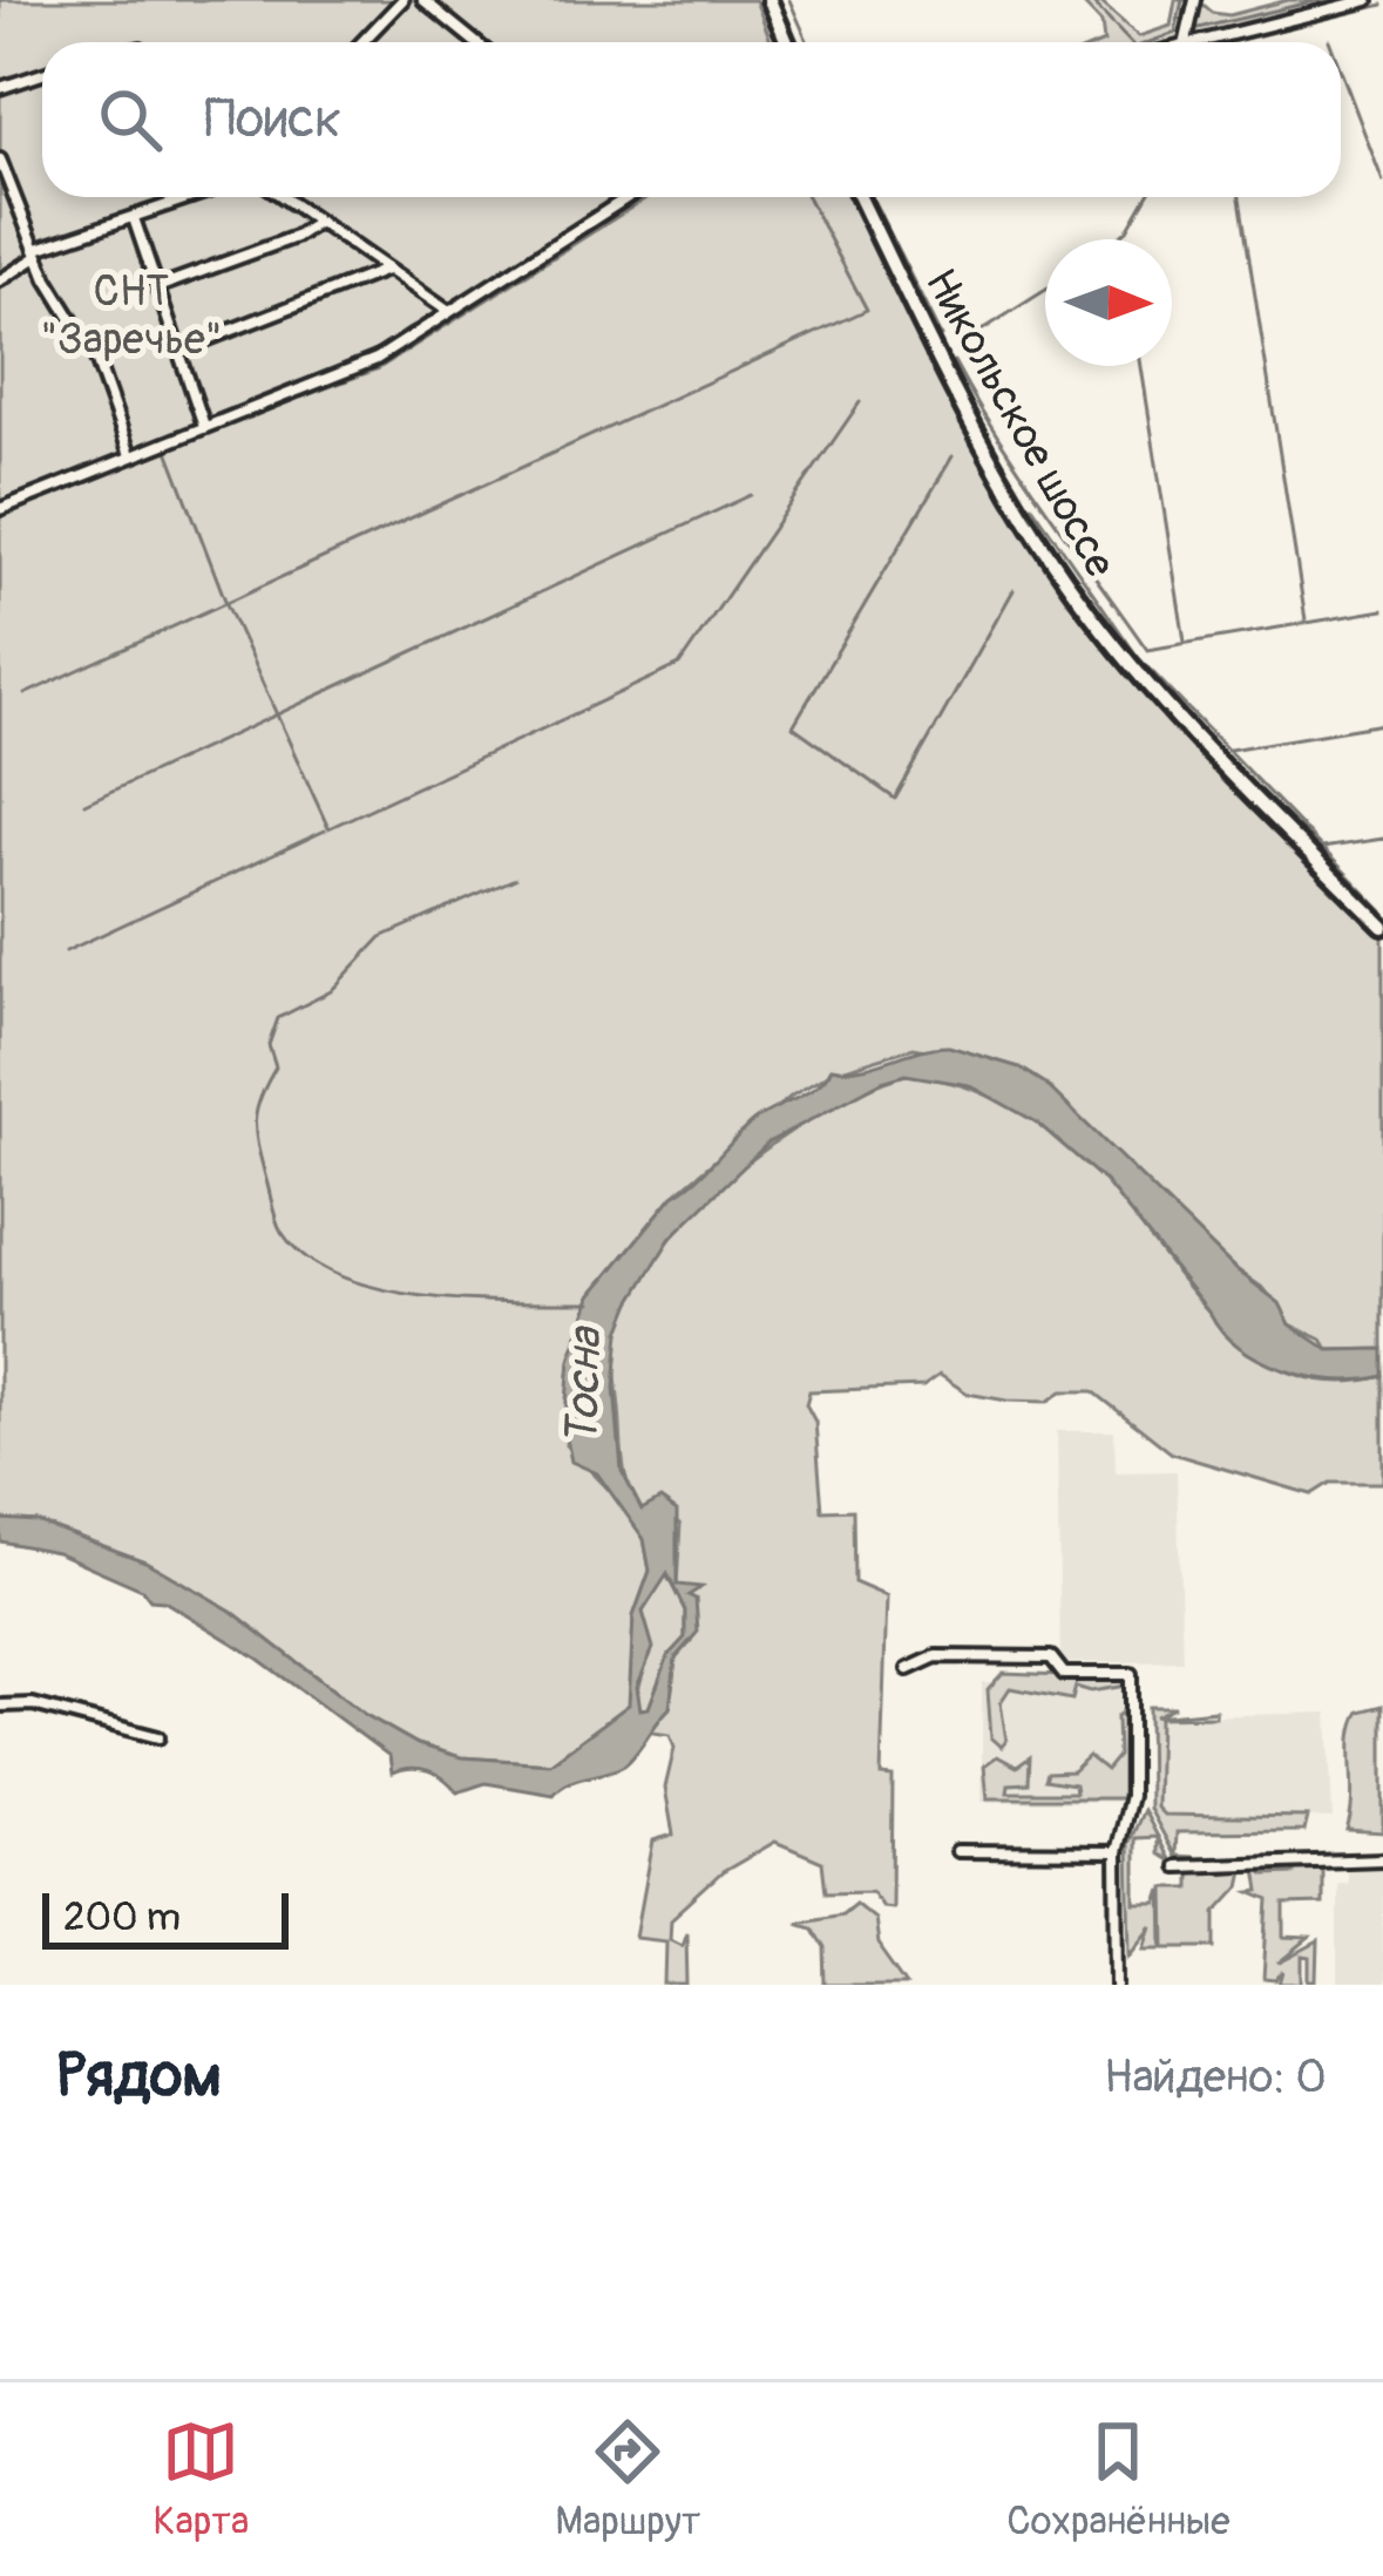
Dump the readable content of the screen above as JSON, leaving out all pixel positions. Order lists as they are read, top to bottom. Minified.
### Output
{"streets":{"main road":["Никольское шоссе"]},"water":["Тосна"],"parks":["СНТ \"Заречье\""],"scale_bar":"200 m","north":"right","page":{"search":"Поиск","scale":"200 m","heading":["Рядом","Найдено: 0"],"nav":["Карта","Маршрут","Сохранённые"]}}
